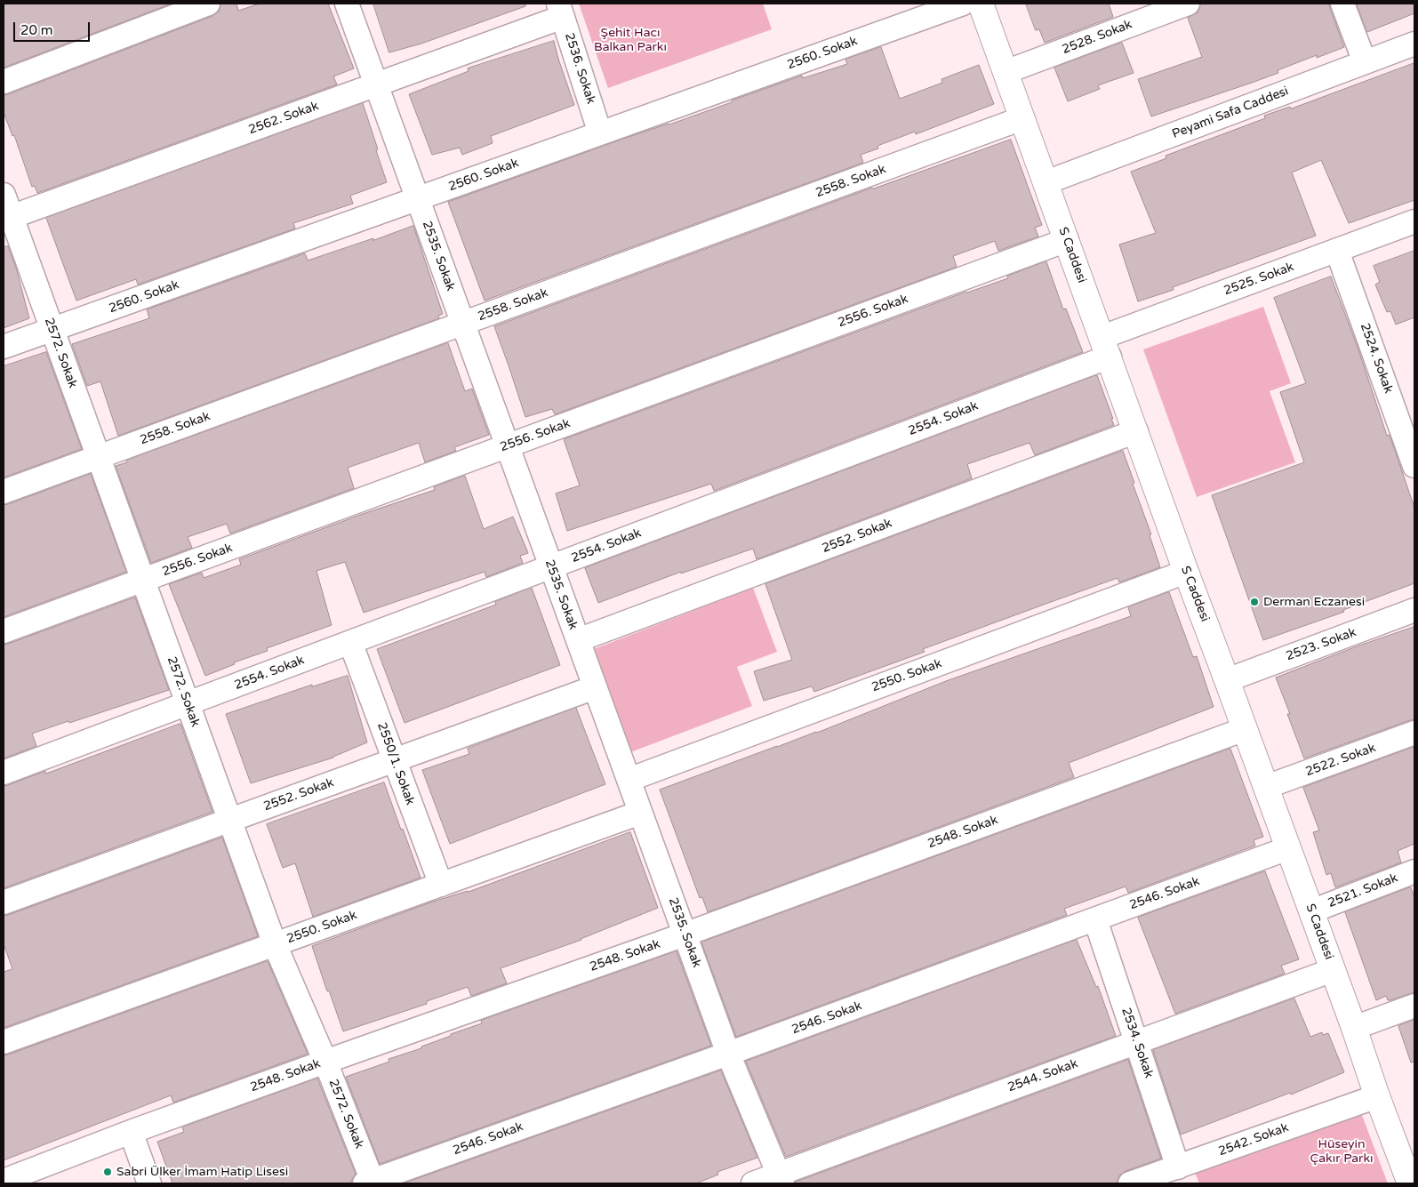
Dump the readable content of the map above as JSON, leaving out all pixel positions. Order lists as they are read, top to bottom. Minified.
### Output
{"streets":{"main road":["S Caddesi"],"street":["2528. Sokak","2560. Sokak","2536. Sokak","Peyami Safa Caddesi","2562. Sokak","2558. Sokak","2535. Sokak","2525. Sokak","2556. Sokak","2572. Sokak","2524. Sokak","2554. Sokak","2552. Sokak","2523. Sokak","2550. Sokak","2522. Sokak","2550/1. Sokak","2548. Sokak","2521. Sokak","2546. Sokak","2534. Sokak","2544. Sokak","2542. Sokak"]},"crossings":[["2528. Sokak","S Caddesi"],["2560. Sokak","2536. Sokak"],["2560. Sokak","2535. Sokak"],["2560. Sokak","2572. Sokak"],["2536. Sokak","2562. Sokak"],["Peyami Safa Caddesi","S Caddesi"],["2562. Sokak","2535. Sokak"],["2562. Sokak","2572. Sokak"],["2558. Sokak","S Caddesi"],["2558. Sokak","2535. Sokak"],["2558. Sokak","2572. Sokak"],["S Caddesi","2525. Sokak"],["S Caddesi","2556. Sokak"],["S Caddesi","2554. Sokak"],["S Caddesi","2552. Sokak"],["S Caddesi","2523. Sokak"],["S Caddesi","2550. Sokak"],["S Caddesi","2522. Sokak"],["S Caddesi","2548. Sokak"],["S Caddesi","2521. Sokak"],["S Caddesi","2546. Sokak"],["S Caddesi","2544. Sokak"],["S Caddesi","2542. Sokak"],["2535. Sokak","2556. Sokak"],["2535. Sokak","2554. Sokak"],["2535. Sokak","2552. Sokak"],["2535. Sokak","2550. Sokak"],["2535. Sokak","2548. Sokak"],["2535. Sokak","2546. Sokak"],["2535. Sokak","2544. Sokak"],["2525. Sokak","2524. Sokak"],["2525. Sokak","2554. Sokak"],["2556. Sokak","2572. Sokak"],["2572. Sokak","2554. Sokak"],["2572. Sokak","2552. Sokak"],["2572. Sokak","2550. Sokak"],["2572. Sokak","2548. Sokak"],["2572. Sokak","2546. Sokak"],["2554. Sokak","2550/1. Sokak"],["2552. Sokak","2550/1. Sokak"],["2550. Sokak","2550/1. Sokak"],["2546. Sokak","2534. Sokak"],["2534. Sokak","2544. Sokak"],["2534. Sokak","2542. Sokak"]],"parks":["Şehit Hacı Balkan Parkı","Hüseyin Çakır Parkı"],"places":["Derman Eczanesi","Sabri Ülker İmam Hatip Lisesi"],"scale_bar":"20 m"}
